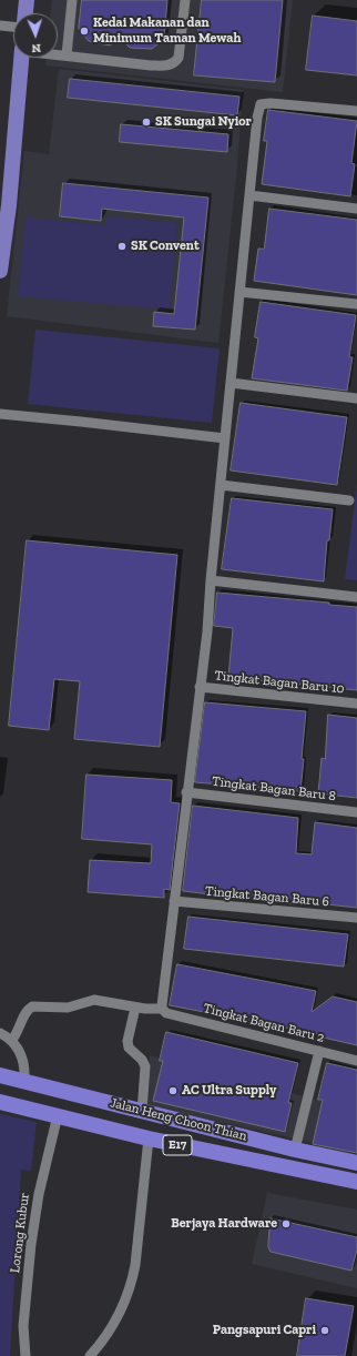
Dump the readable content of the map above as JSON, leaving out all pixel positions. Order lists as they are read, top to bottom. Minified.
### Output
{"streets":{"highway":["Jalan Heng Choon Thian","E17"],"street":["Tingkat Bagan Baru 10","Tingkat Bagan Baru 8","Tingkat Bagan Baru 6","Tingkat Bagan Baru 2","Lorong Kubur"]},"crossings":[["Jalan Heng Choon Thian","Lorong Kubur"]],"places":["Kedai Makanan dan Minimum Taman Mewah","SK Sungai Nyior","SK Convent","AC Ultra Supply","Berjaya Hardware","Pangsapuri Capri"],"north":"bottom"}
